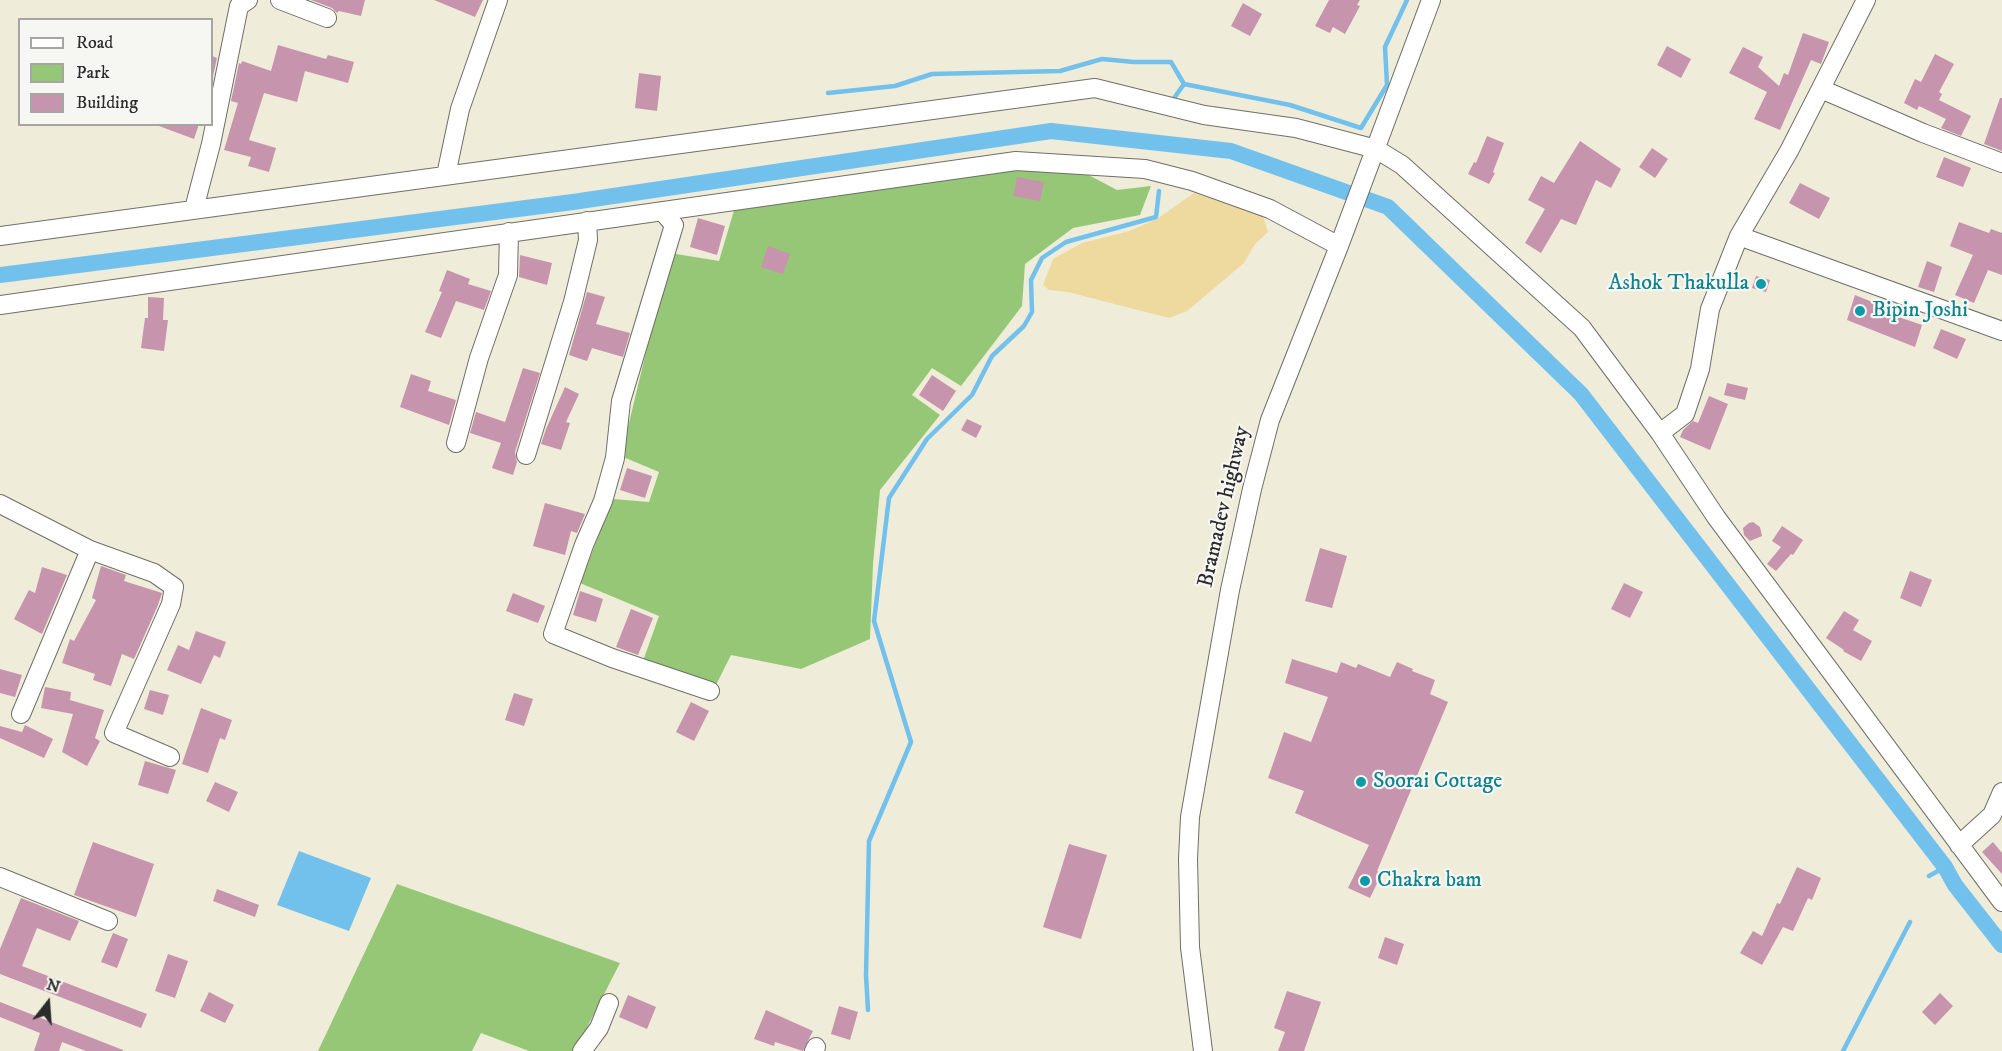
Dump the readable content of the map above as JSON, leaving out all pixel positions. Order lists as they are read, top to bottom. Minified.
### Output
{"streets":{"street":["Bramadev highway"]},"places":["Ashok Thakulla","Bipin Joshi","Soorai Cottage","Chakra bam"],"legend":["Road","Park","Building"],"north":"top"}
